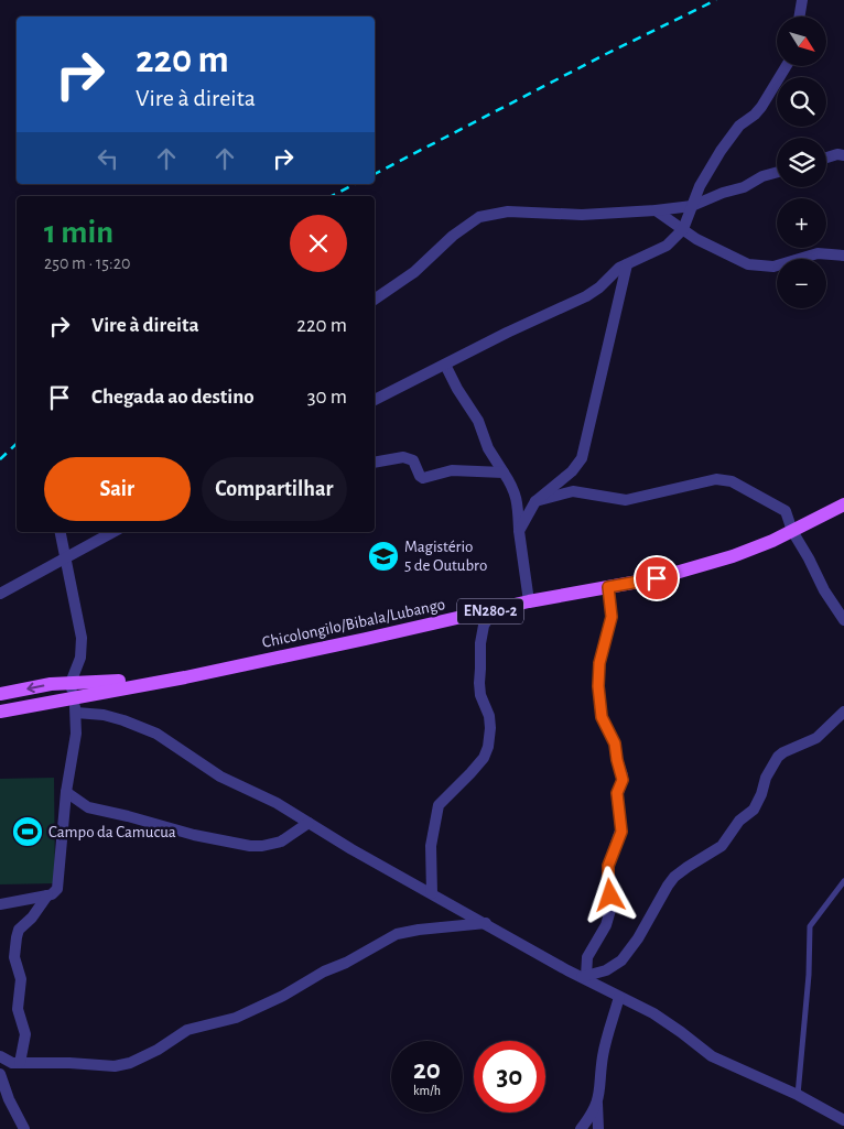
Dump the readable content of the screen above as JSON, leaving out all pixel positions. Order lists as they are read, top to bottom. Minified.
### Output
{"streets":{"main road":["EN280-2","Chicolongilo/Bibala/Lubango"]},"crossings":[["EN280-2","Chicolongilo/Bibala/Lubango"]],"places":{"school or university":["Magistério 5 de Outubro"],"sports":["Campo da Camucua"]},"north":"bottom right","page":{"map_buttons":["+","−"],"turn":["220 m","Vire à direita"],"heading":["1 min","250 m · 15:20"],"list":[{"name":"Vire à direita","value":"220 m"},{"name":"Chegada ao destino","value":"30 m"}],"buttons":["Sair","Compartilhar"],"speed":"20 km/h","limit":"30"}}
